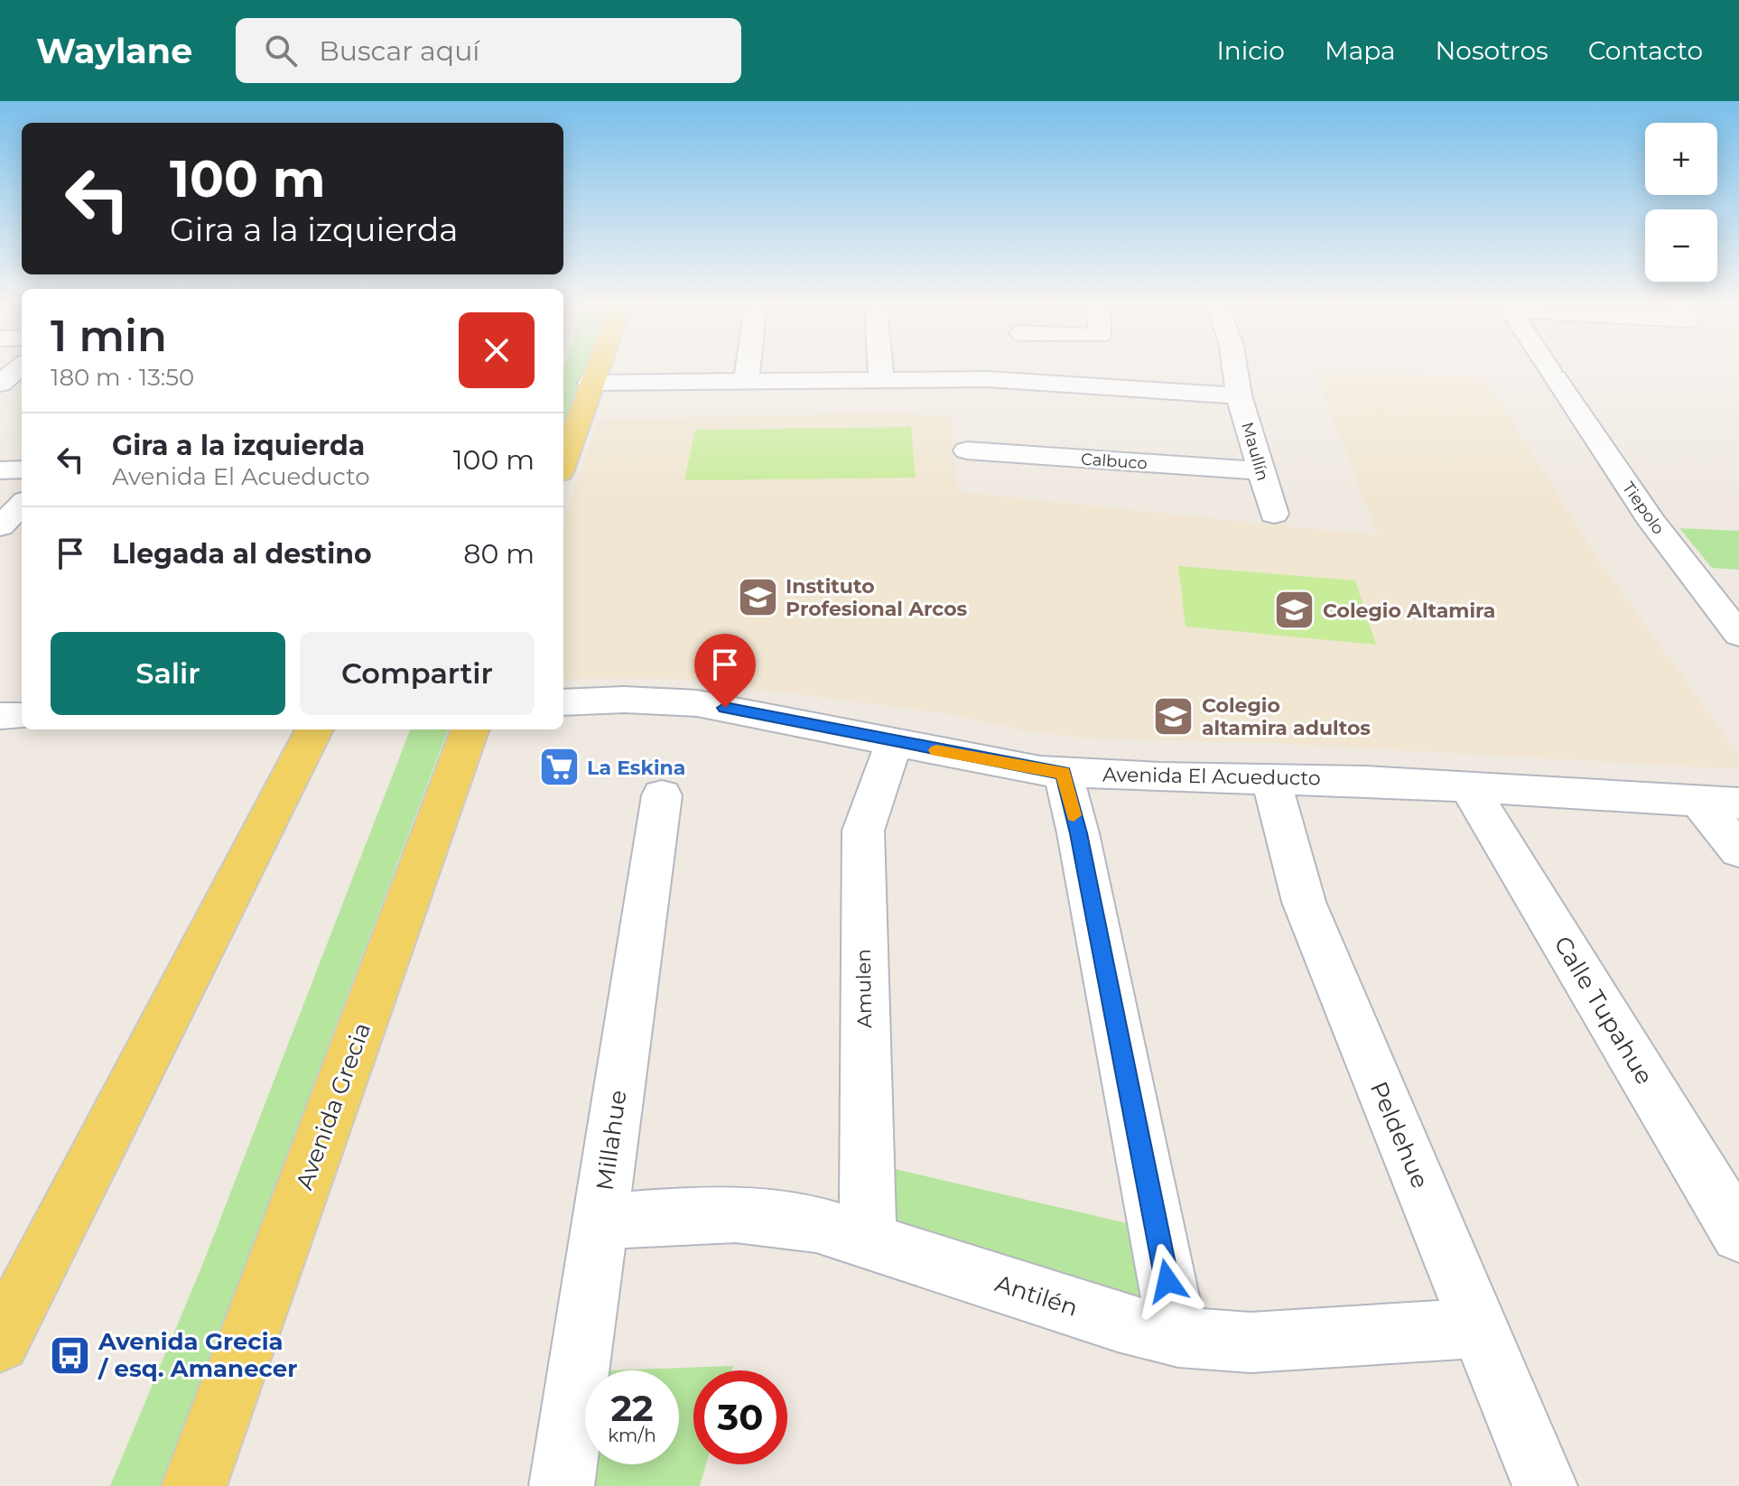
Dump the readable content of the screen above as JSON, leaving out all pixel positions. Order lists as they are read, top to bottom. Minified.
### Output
{"streets":{"main road":["Avenida Grecia"],"street":["Maullín","Calbuco","Tiepolo","Avenida El Acueducto","Amulen","Calle Tupahue","Peldehue","Millahue","Antilén"]},"crossings":[["Maullín","Calbuco"],["Avenida El Acueducto","Amulen"],["Avenida El Acueducto","Calle Tupahue"],["Avenida El Acueducto","Peldehue"],["Amulen","Antilén"],["Peldehue","Antilén"],["Millahue","Antilén"]],"places":{"school or university":["Instituto Profesional Arcos","Colegio Altamira","Colegio altamira adultos"],"supermarket":["La Eskina"],"bus stop":["Avenida Grecia / esq. Amanecer"]},"page":{"header":"Waylane","search":"Buscar aquí","nav":["Inicio","Mapa","Nosotros","Contacto"],"map_buttons":["+","−"],"turn":["100 m","Gira a la izquierda"],"heading":["1 min","180 m · 13:50"],"list":[{"name":"Gira a la izquierda","note":"Avenida El Acueducto","value":"100 m"},{"name":"Llegada al destino","value":"80 m"}],"buttons":["Salir","Compartir"],"speed":"22 km/h","limit":"30"}}
